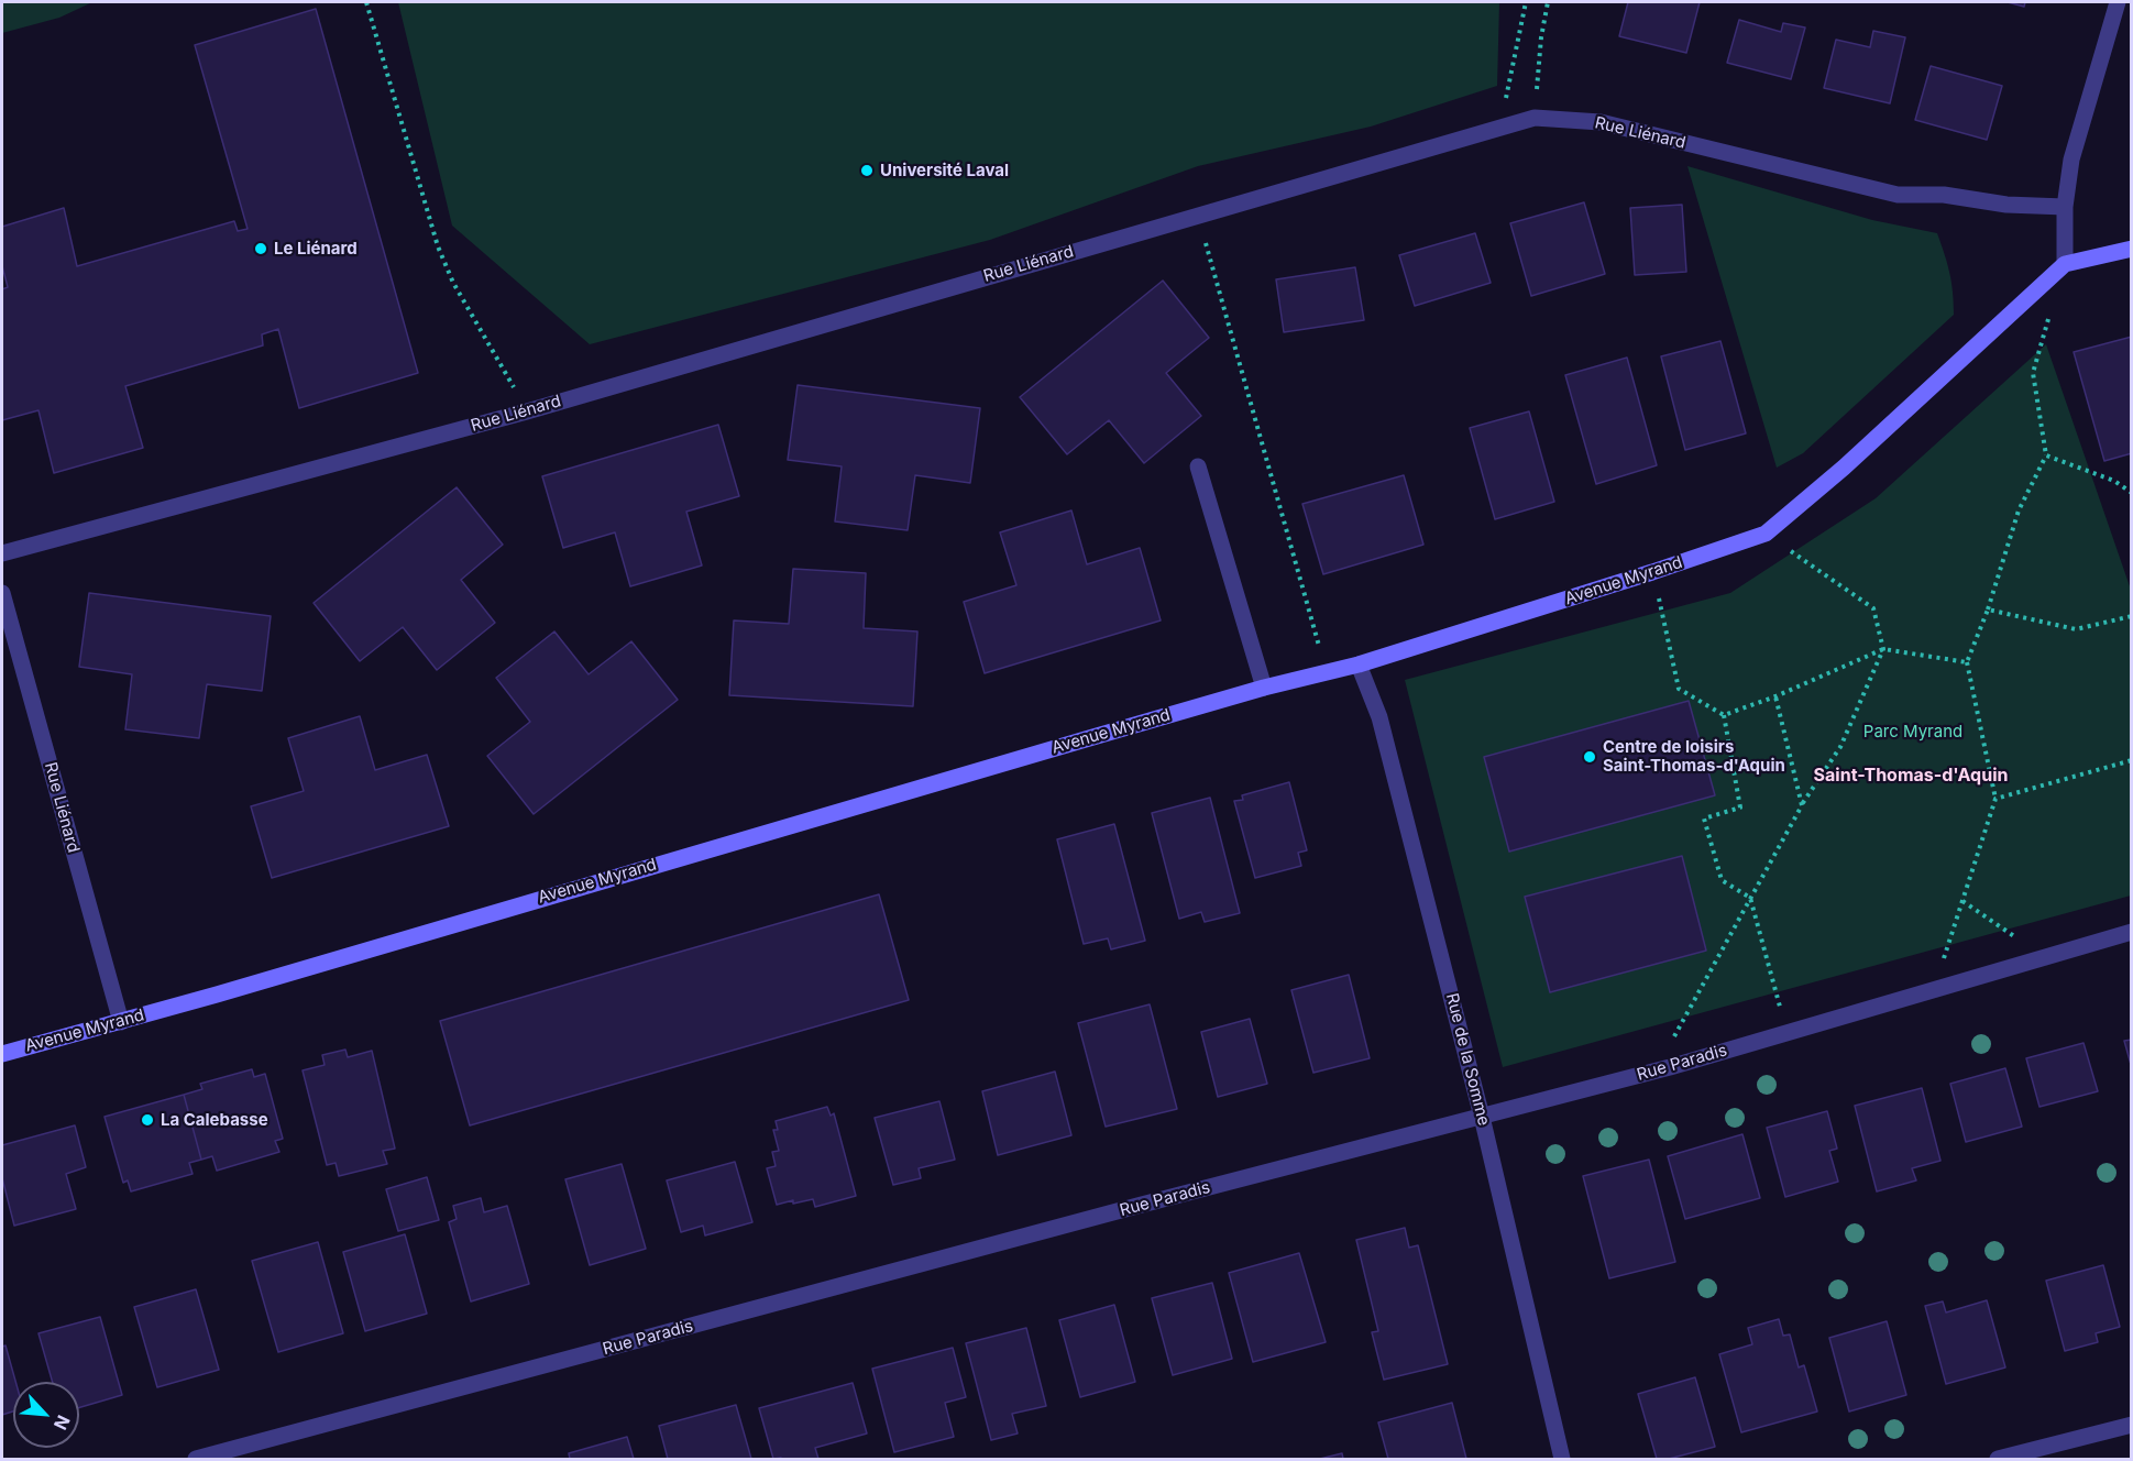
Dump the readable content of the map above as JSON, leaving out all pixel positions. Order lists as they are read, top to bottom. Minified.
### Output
{"streets":{"street":["Rue Liénard","Avenue Myrand","Rue de la Somme","Rue Paradis"]},"crossings":[["Rue Liénard","Avenue Myrand"],["Avenue Myrand","Rue de la Somme"],["Rue de la Somme","Rue Paradis"]],"districts":["Saint-Thomas-d'Aquin"],"parks":["Parc Myrand"],"places":["Université Laval","Le Liénard","Centre de loisirs Saint-Thomas-d'Aquin","La Calebasse"],"north":"bottom right"}
